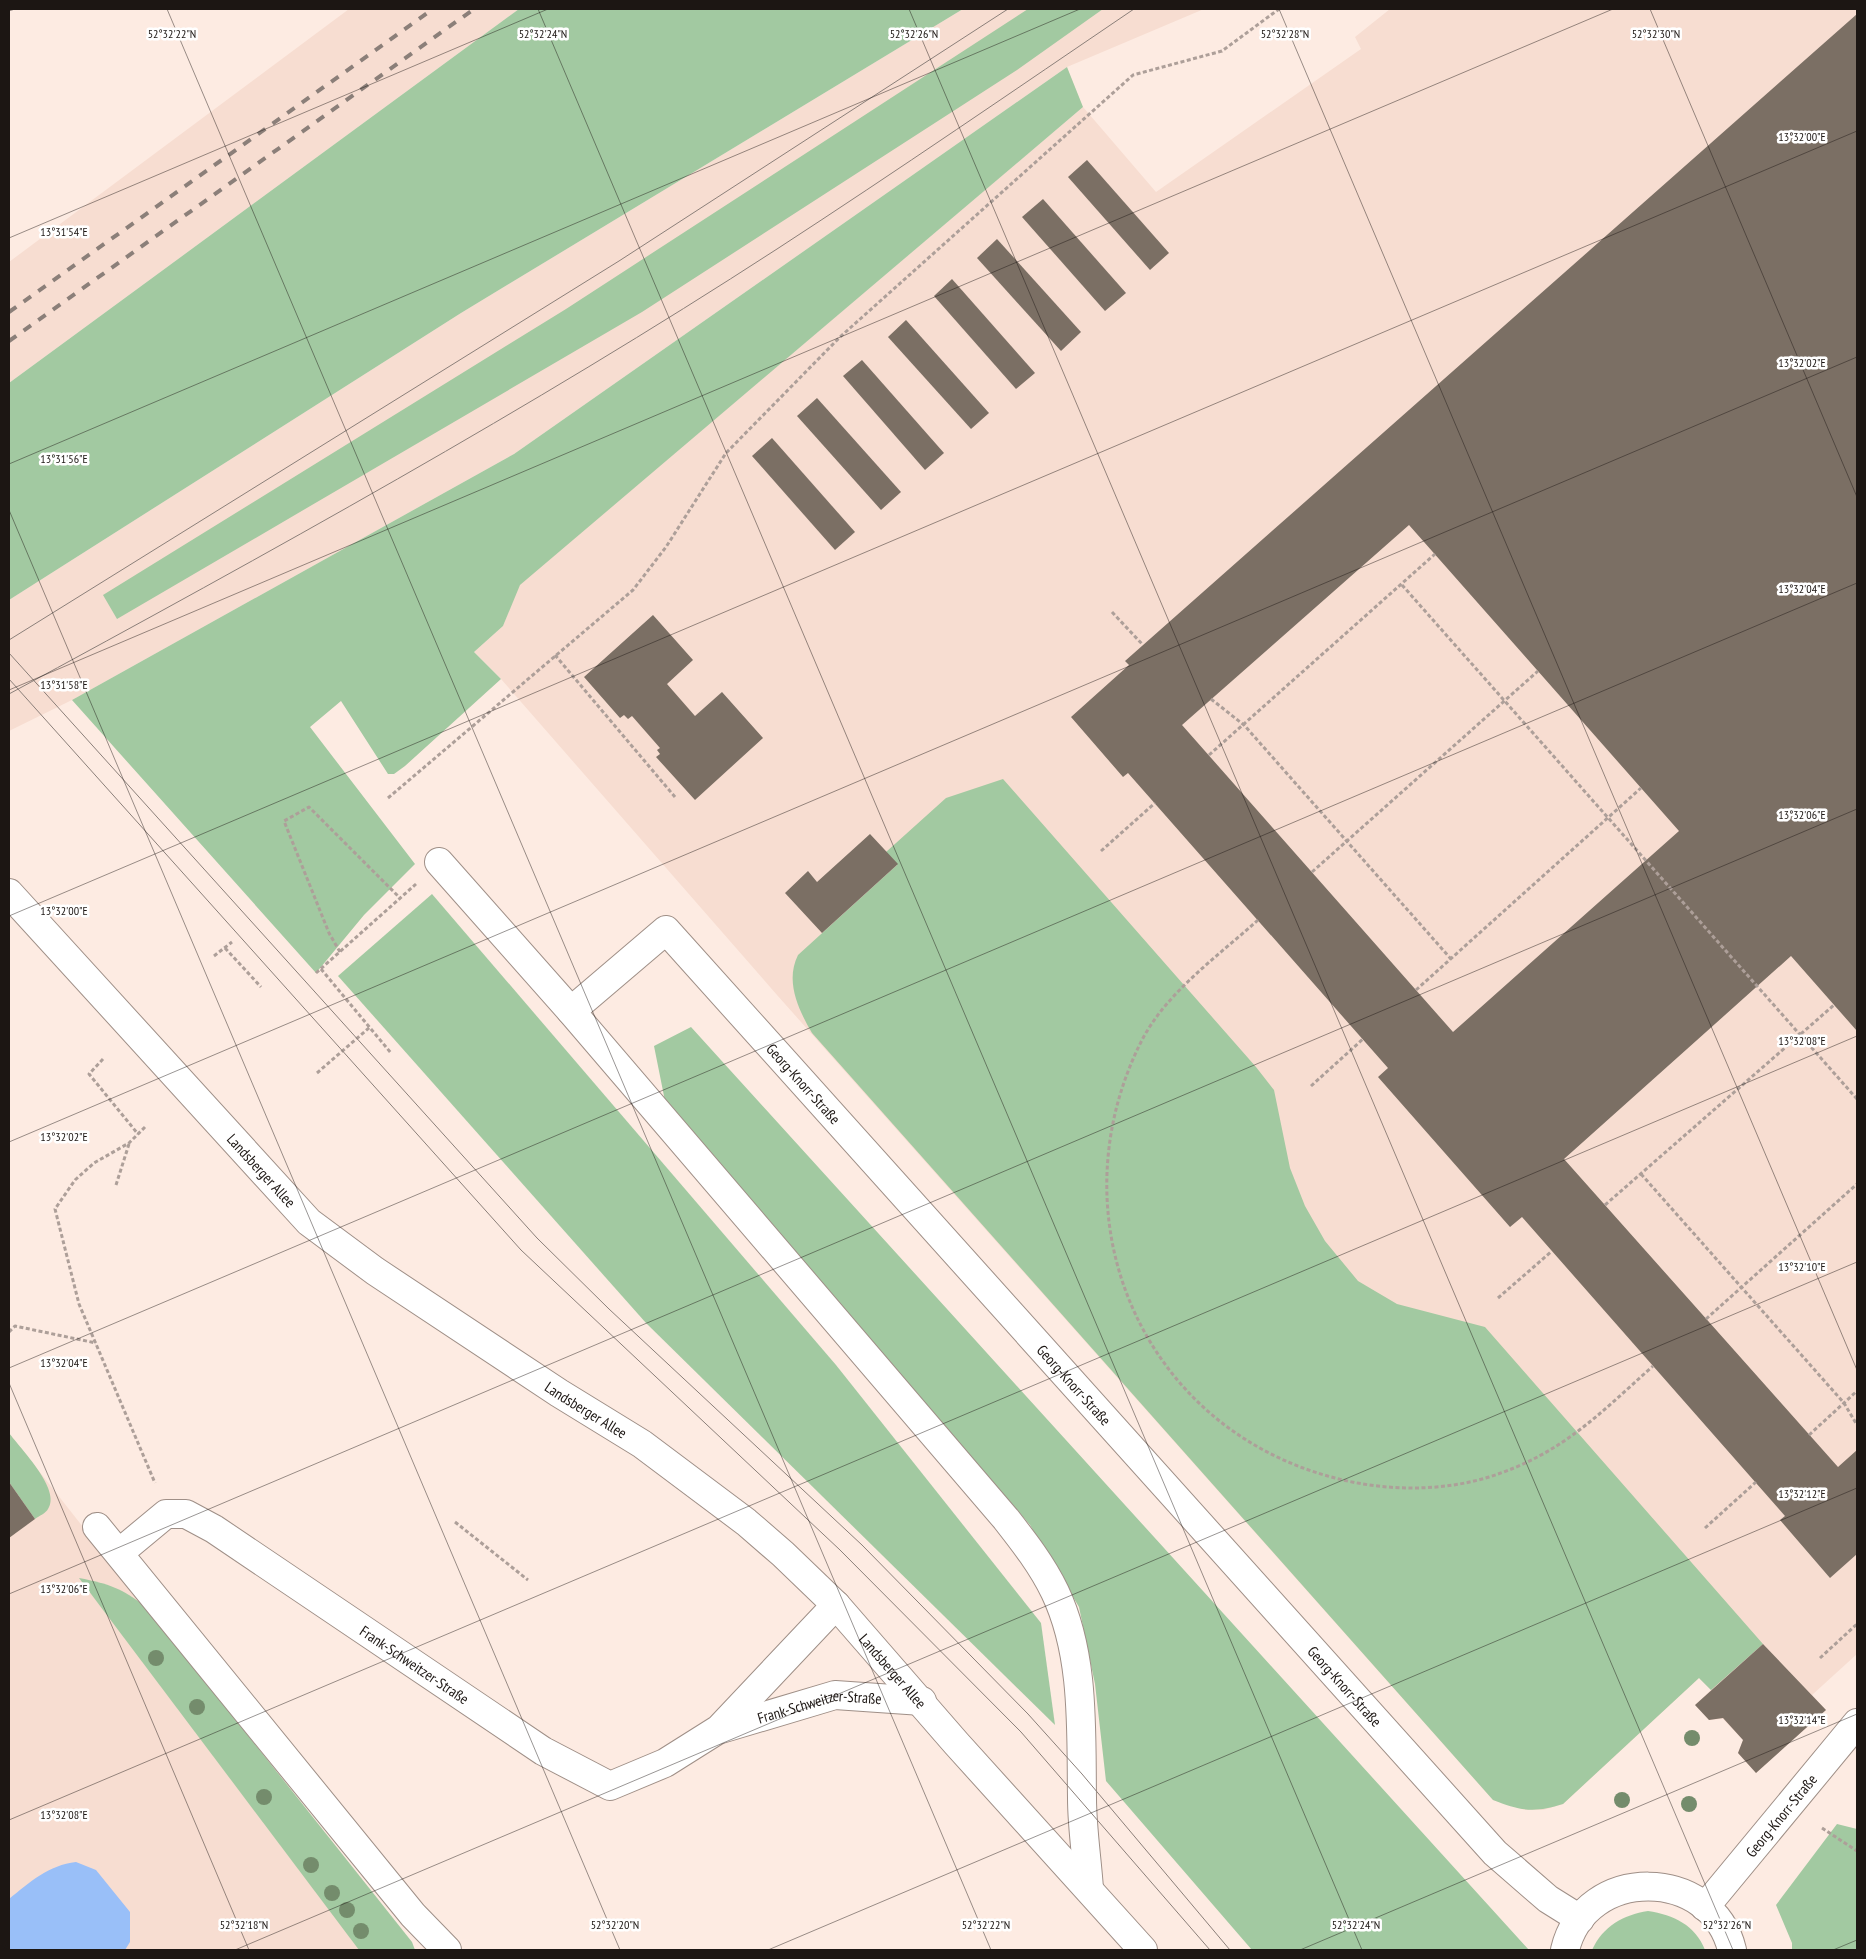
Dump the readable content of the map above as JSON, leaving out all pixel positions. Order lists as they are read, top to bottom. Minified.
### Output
{"streets":{"street":["Georg-Knorr-Straße","Landsberger Allee","Frank-Schweitzer-Straße"]},"crossings":[["Landsberger Allee","Frank-Schweitzer-Straße"]],"coordinates":["52°32'22\"N","52°32'24\"N","52°32'26\"N","52°32'28\"N","52°32'30\"N","13°32'00\"E","13°31'54\"E","13°32'02\"E","13°31'56\"E","13°32'04\"E","13°31'58\"E","13°32'06\"E","13°32'08\"E","13°32'10\"E","13°32'12\"E","13°32'14\"E","52°32'18\"N","52°32'20\"N"]}
